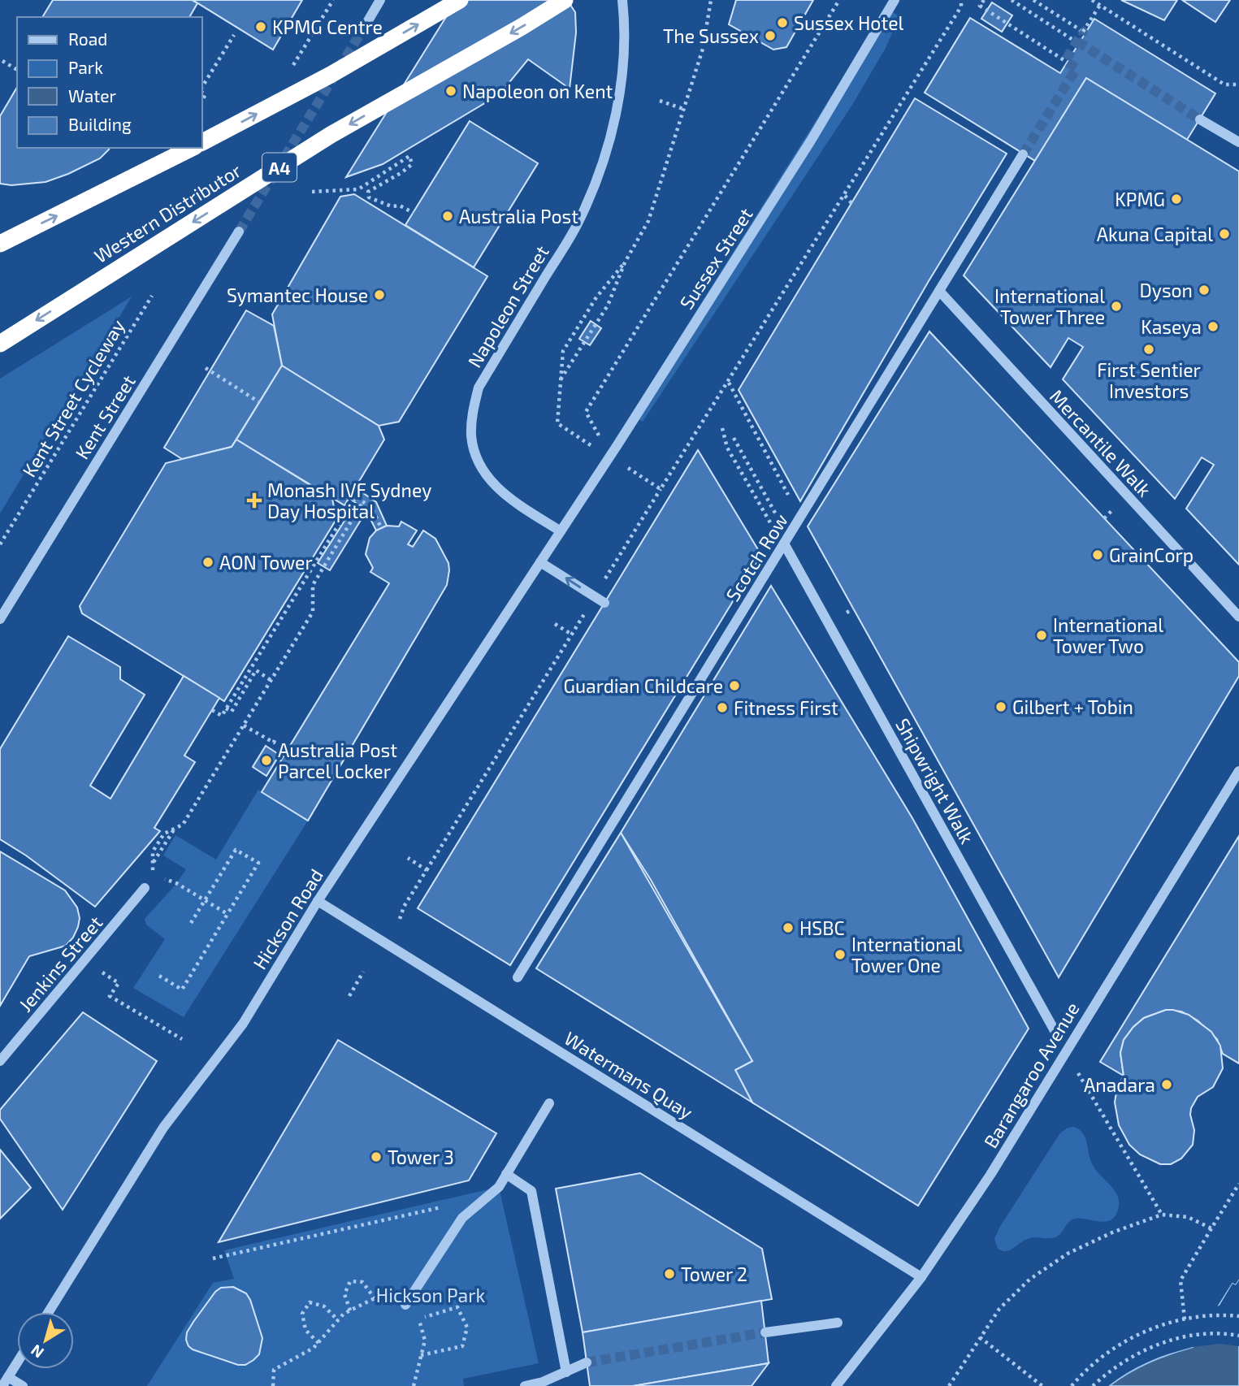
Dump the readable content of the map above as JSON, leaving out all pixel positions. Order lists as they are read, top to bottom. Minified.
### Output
{"streets":{"highway":["A4","Western Distributor"],"street":["Sussex Street","Napoleon Street","Kent Street","Mercantile Walk","Scotch Row","Shipwright Walk","Hickson Road","Jenkins Street","Watermans Quay","Barangaroo Avenue"],"path":["Kent Street Cycleway"]},"crossings":[["Sussex Street","Napoleon Street"],["Sussex Street","Hickson Road"],["Napoleon Street","Hickson Road"],["Mercantile Walk","Scotch Row"],["Scotch Row","Shipwright Walk"],["Hickson Road","Watermans Quay"],["Watermans Quay","Barangaroo Avenue"]],"parks":["Hickson Park"],"places":{"other":["Sussex Hotel","KPMG Centre","The Sussex","Napoleon on Kent","KPMG","Australia Post","Akuna Capital","Dyson","Symantec House","International Tower Three","Kaseya","First Sentier Investors","GrainCorp","AON Tower","International Tower Two","Guardian Childcare","Gilbert + Tobin","Fitness First","Australia Post Parcel Locker","HSBC","International Tower One","Anadara","Tower 3","Tower 2"],"health":["Monash IVF Sydney Day Hospital"]},"legend":["Road","Park","Water","Building"],"north":"bottom left"}
